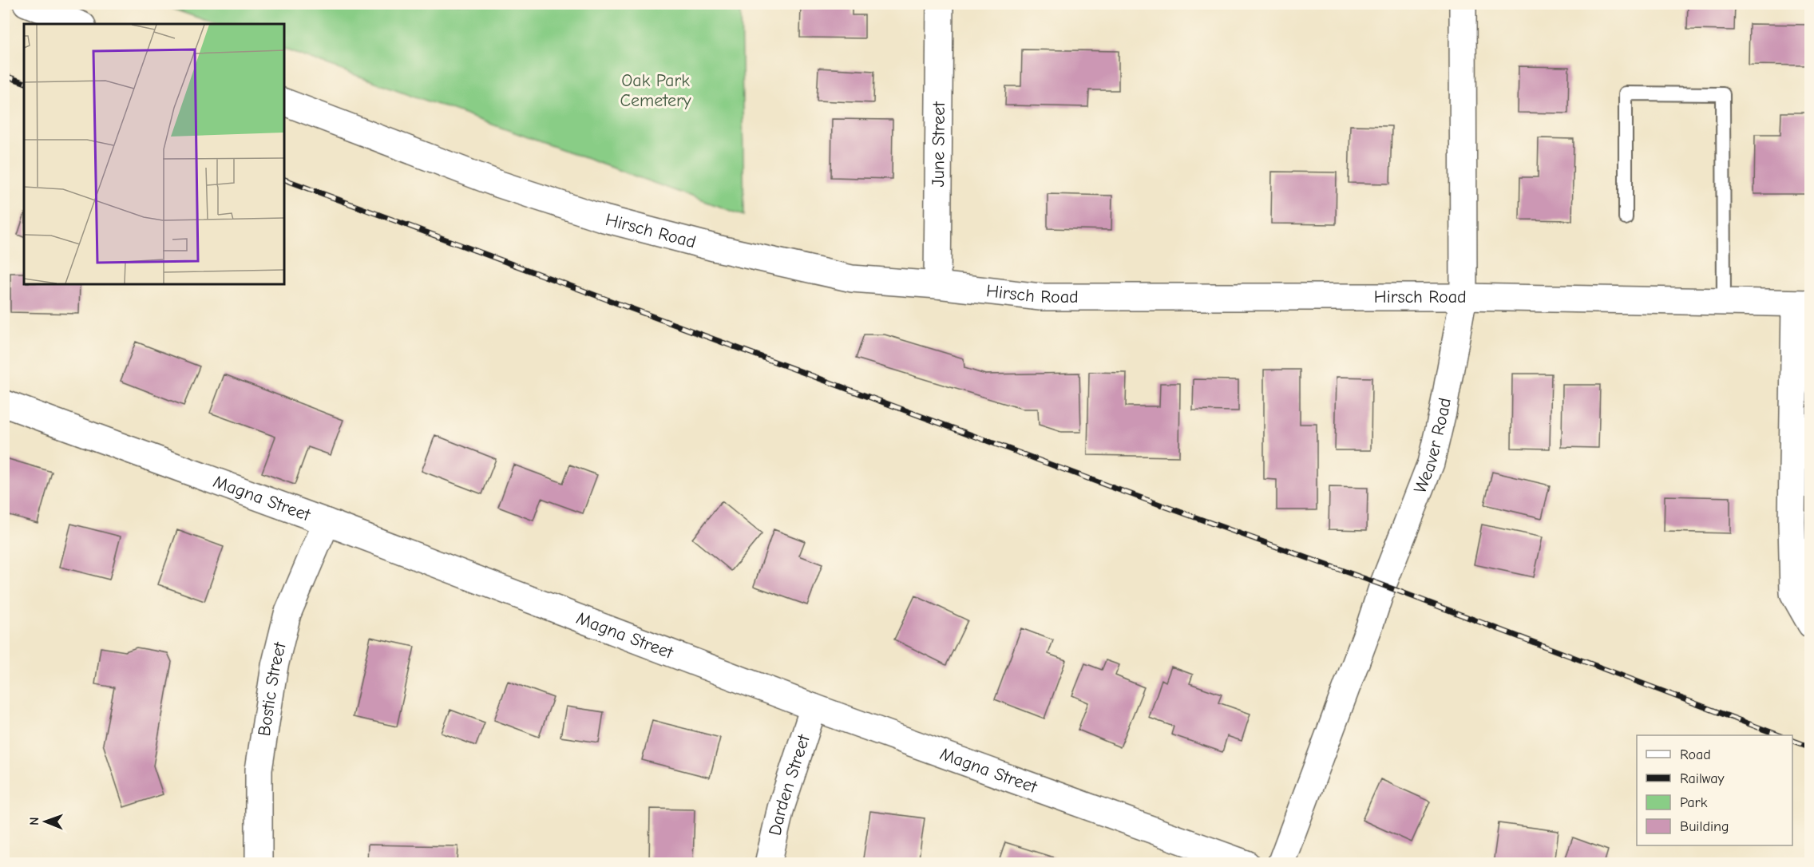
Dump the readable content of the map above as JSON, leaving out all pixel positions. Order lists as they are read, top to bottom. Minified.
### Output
{"streets":{"street":["June Street","Hirsch Road","Weaver Road","Magna Street","Bostic Street","Darden Street"]},"crossings":[["June Street","Hirsch Road"],["Hirsch Road","Weaver Road"],["Magna Street","Bostic Street"],["Magna Street","Darden Street"]],"parks":["Oak Park Cemetery"],"legend":["Road","Railway","Park","Building"],"north":"left"}
